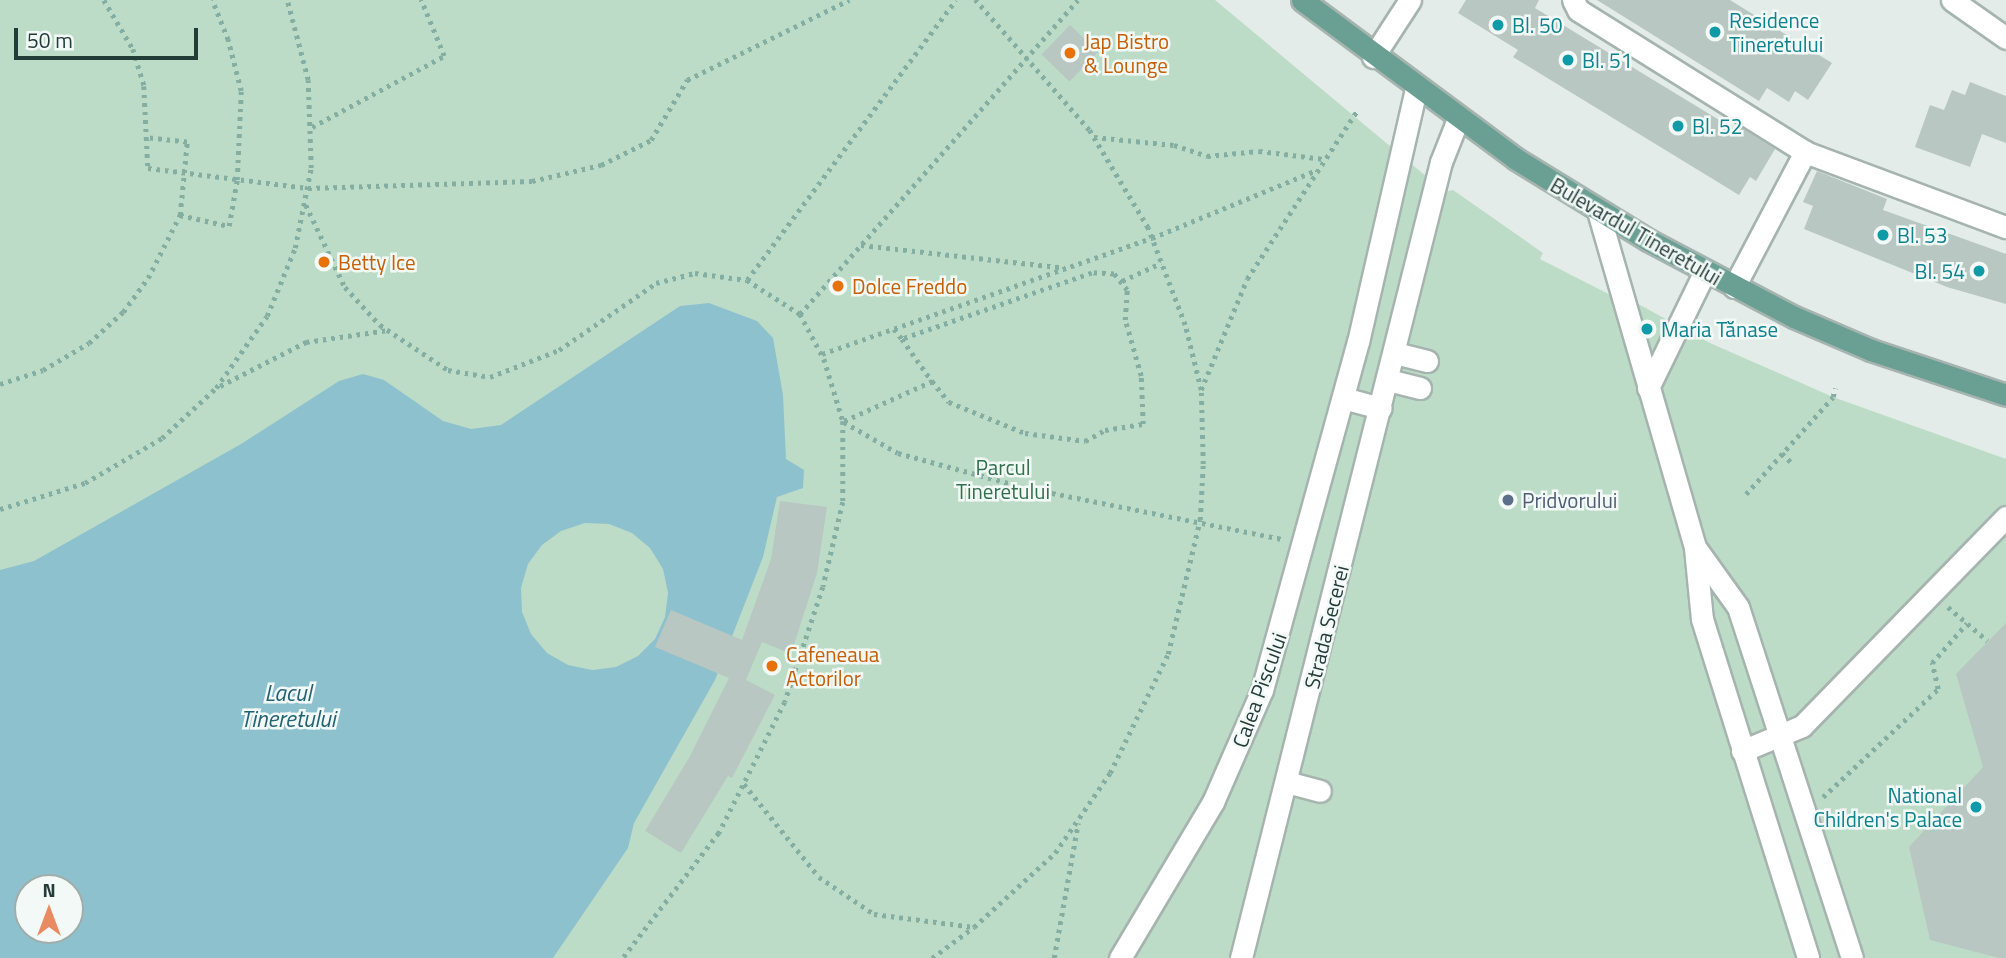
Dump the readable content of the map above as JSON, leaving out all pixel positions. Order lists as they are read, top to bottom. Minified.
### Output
{"streets":{"main road":["Bulevardul Tineretului"],"street":["Strada Secerei","Calea Piscului"]},"crossings":[["Bulevardul Tineretului","Strada Secerei"],["Bulevardul Tineretului","Calea Piscului"]],"water":["Lacul Tineretului"],"parks":["Parcul Tineretului"],"places":["Bl. 50","Residence Tineretului","Jap Bistro & Lounge","Bl. 51","Bl. 52","Bl. 53","Betty Ice","Bl. 54","Dolce Freddo","Maria Tănase","Pridvorului","Cafeneaua Actorilor","National Children's Palace"],"scale_bar":"50 m","north":"top"}
